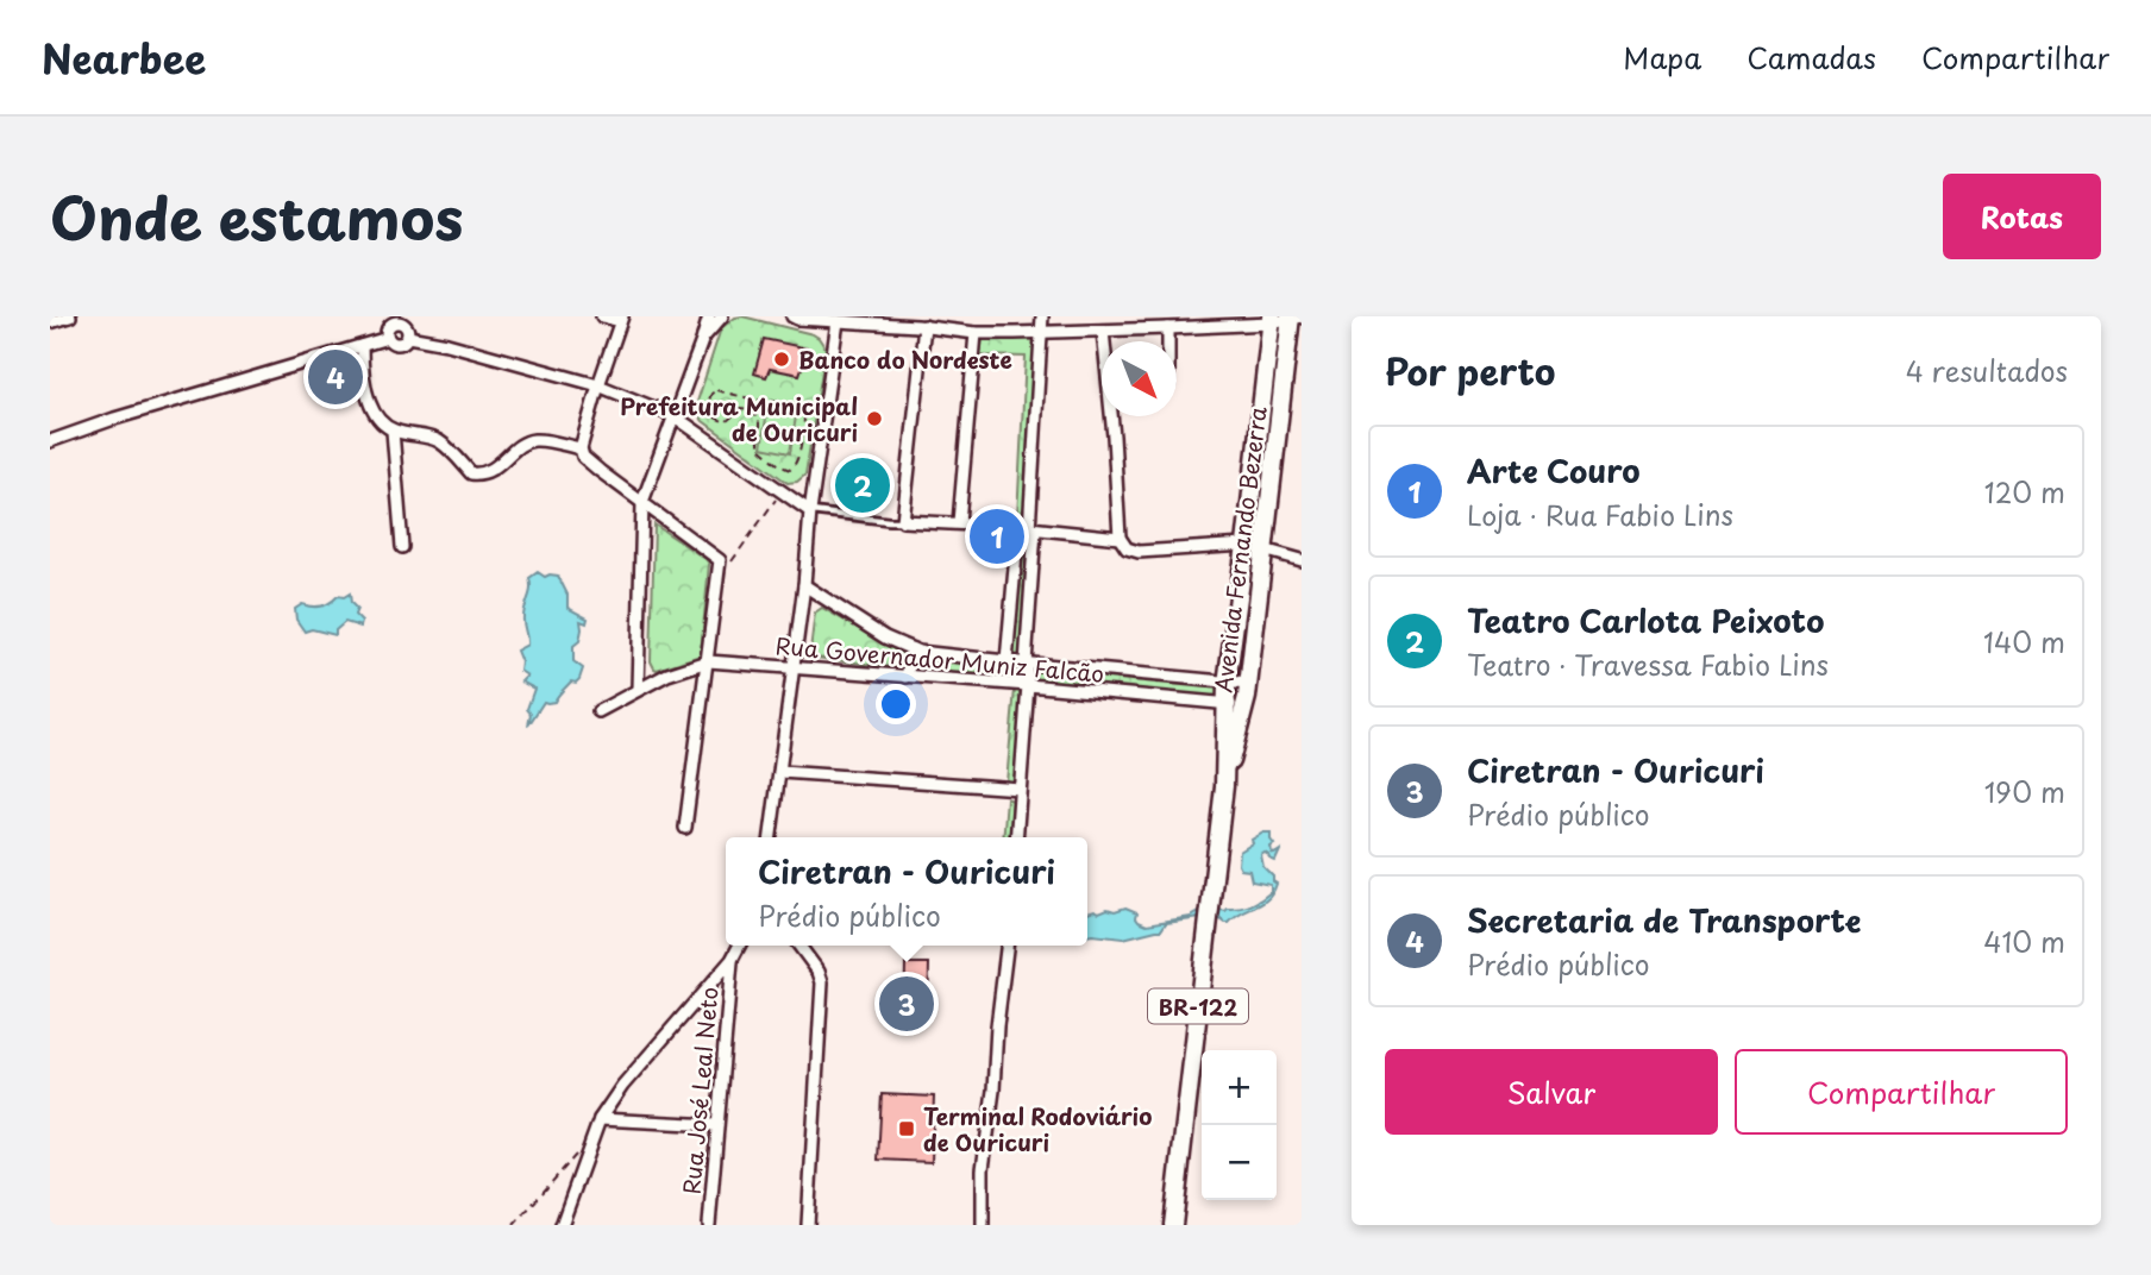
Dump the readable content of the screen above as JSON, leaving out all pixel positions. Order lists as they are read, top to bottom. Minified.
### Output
{"streets":{"main road":["Avenida Fernando Bezerra","BR-122"],"street":["Rua Governador Muniz Falcão","Rua José Leal Neto"]},"crossings":[["Avenida Fernando Bezerra","Rua Governador Muniz Falcão"]],"places":{"other":["Banco do Nordeste","Prefeitura Municipal de Ouricuri"],"transit":["Terminal Rodoviário de Ouricuri"]},"north":"bottom right","page":{"header":"Nearbee","nav":["Mapa","Camadas","Compartilhar"],"title":"Onde estamos","buttons":["Rotas",["Salvar","Compartilhar"]],"heading":["Por perto","4 resultados"],"pins":["4","2","1","3"],"list":[{"mark":"1","name":"Arte Couro","note":"Loja · Rua Fabio Lins","value":"120 m"},{"mark":"2","name":"Teatro Carlota Peixoto","note":"Teatro · Travessa Fabio Lins","value":"140 m"},{"mark":"3","name":"Ciretran - Ouricuri","note":"Prédio público","value":"190 m"},{"mark":"4","name":"Secretaria de Transporte","note":"Prédio público","value":"410 m"}],"popup":["Ciretran - Ouricuri","Prédio público"],"map_buttons":["+","−"]}}
